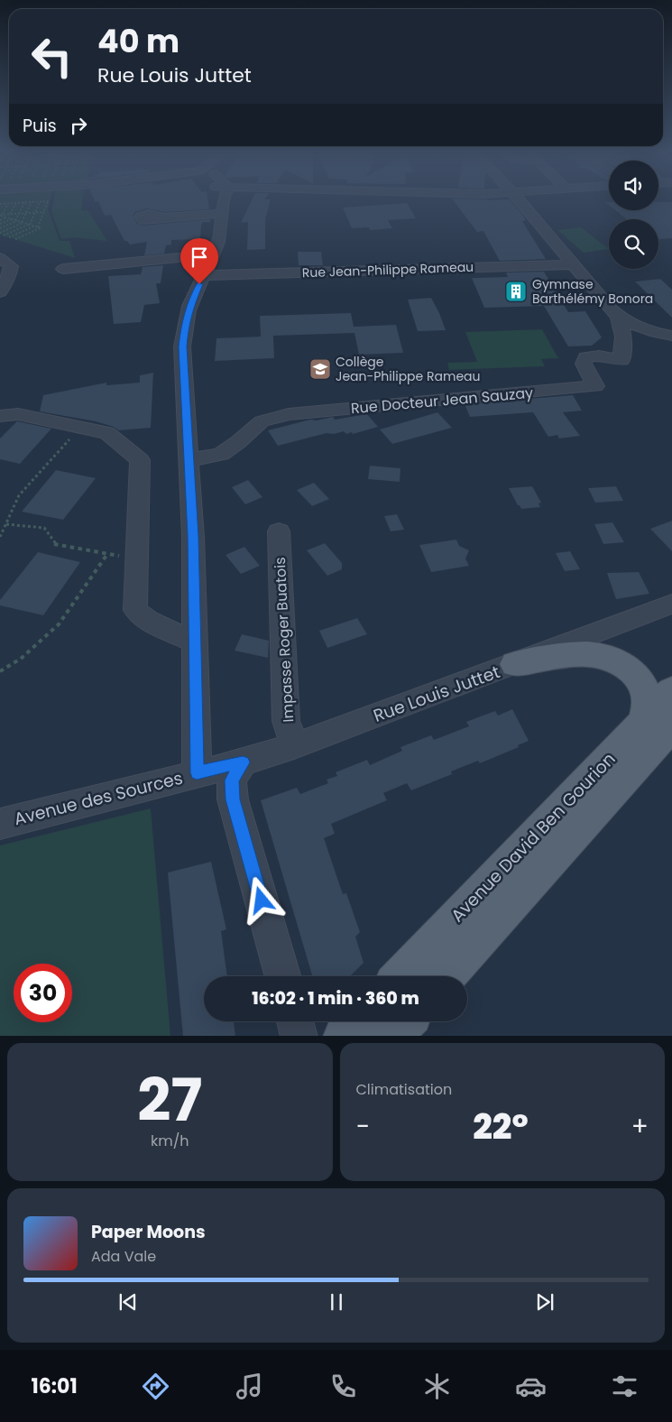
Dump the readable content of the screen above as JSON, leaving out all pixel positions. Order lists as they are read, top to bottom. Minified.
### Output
{"streets":{"main road":["Avenue David Ben Gourion"],"street":["Rue Jean-Philippe Rameau","Rue Docteur Jean Sauzay","Impasse Roger Buatois","Rue Louis Juttet","Avenue des Sources"]},"crossings":[["Impasse Roger Buatois","Rue Louis Juttet"],["Rue Louis Juttet","Avenue des Sources"]],"places":{"building":["Gymnase Barthélémy Bonora"],"school or university":["Collège Jean-Philippe Rameau"]},"page":{"turn":["40 m","Rue Louis Juttet"],"then":"Puis","limit":"30","trip":"16:02 · 1 min · 360 m","tile":[["27","km/h"],"Climatisation"],"heat":["−","22°","+"],"song":["Paper Moons","Ada Vale"],"tabs":"16:01"}}
